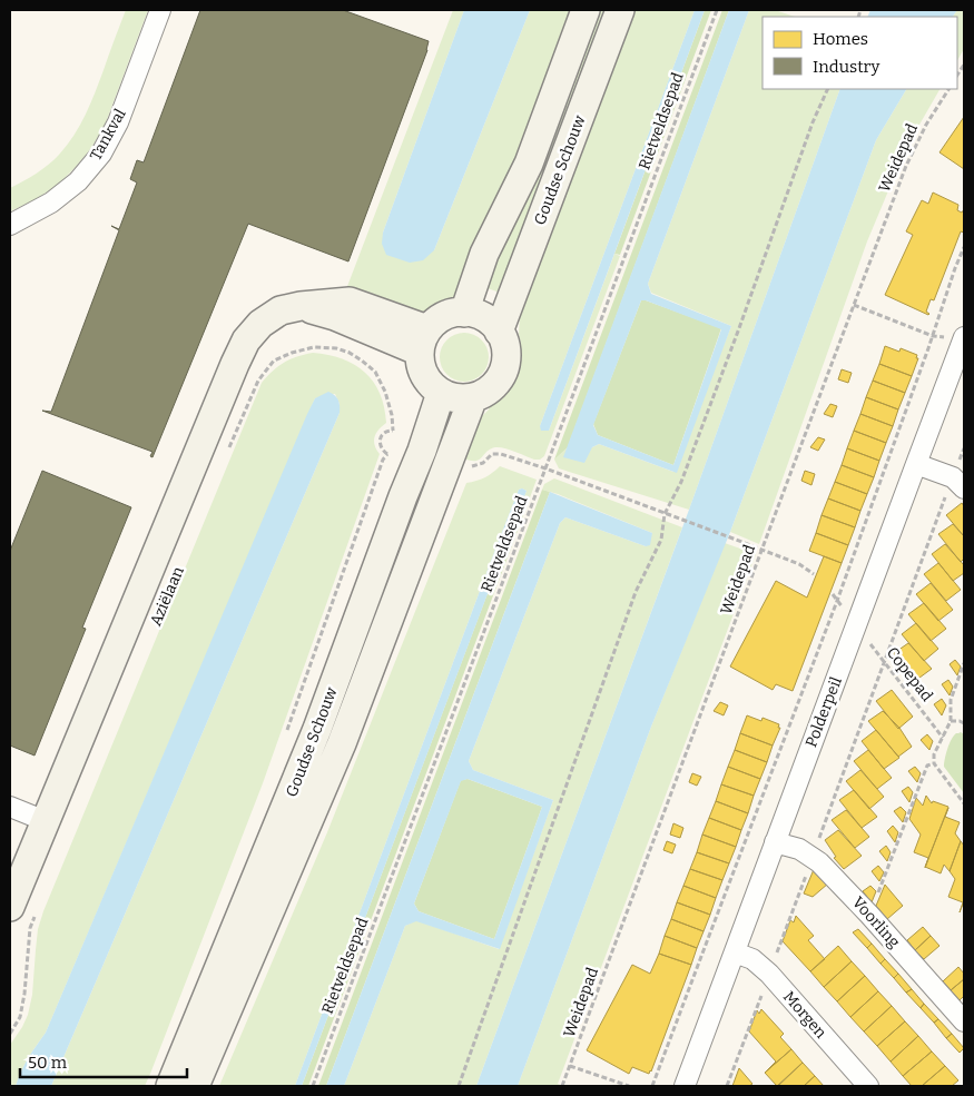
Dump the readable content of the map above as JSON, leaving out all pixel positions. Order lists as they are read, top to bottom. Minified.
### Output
{"streets":{"main road":["Goudse Schouw","Aziëlaan"],"street":["Tankval","Polderpeil","Voorling","Morgen"],"path":["Rietveldsepad","Weidepad","Copepad"]},"crossings":[["Goudse Schouw","Aziëlaan"],["Copepad","Polderpeil"],["Polderpeil","Voorling"],["Polderpeil","Morgen"]],"legend":["Homes","Industry"],"scale_bar":"50 m"}
